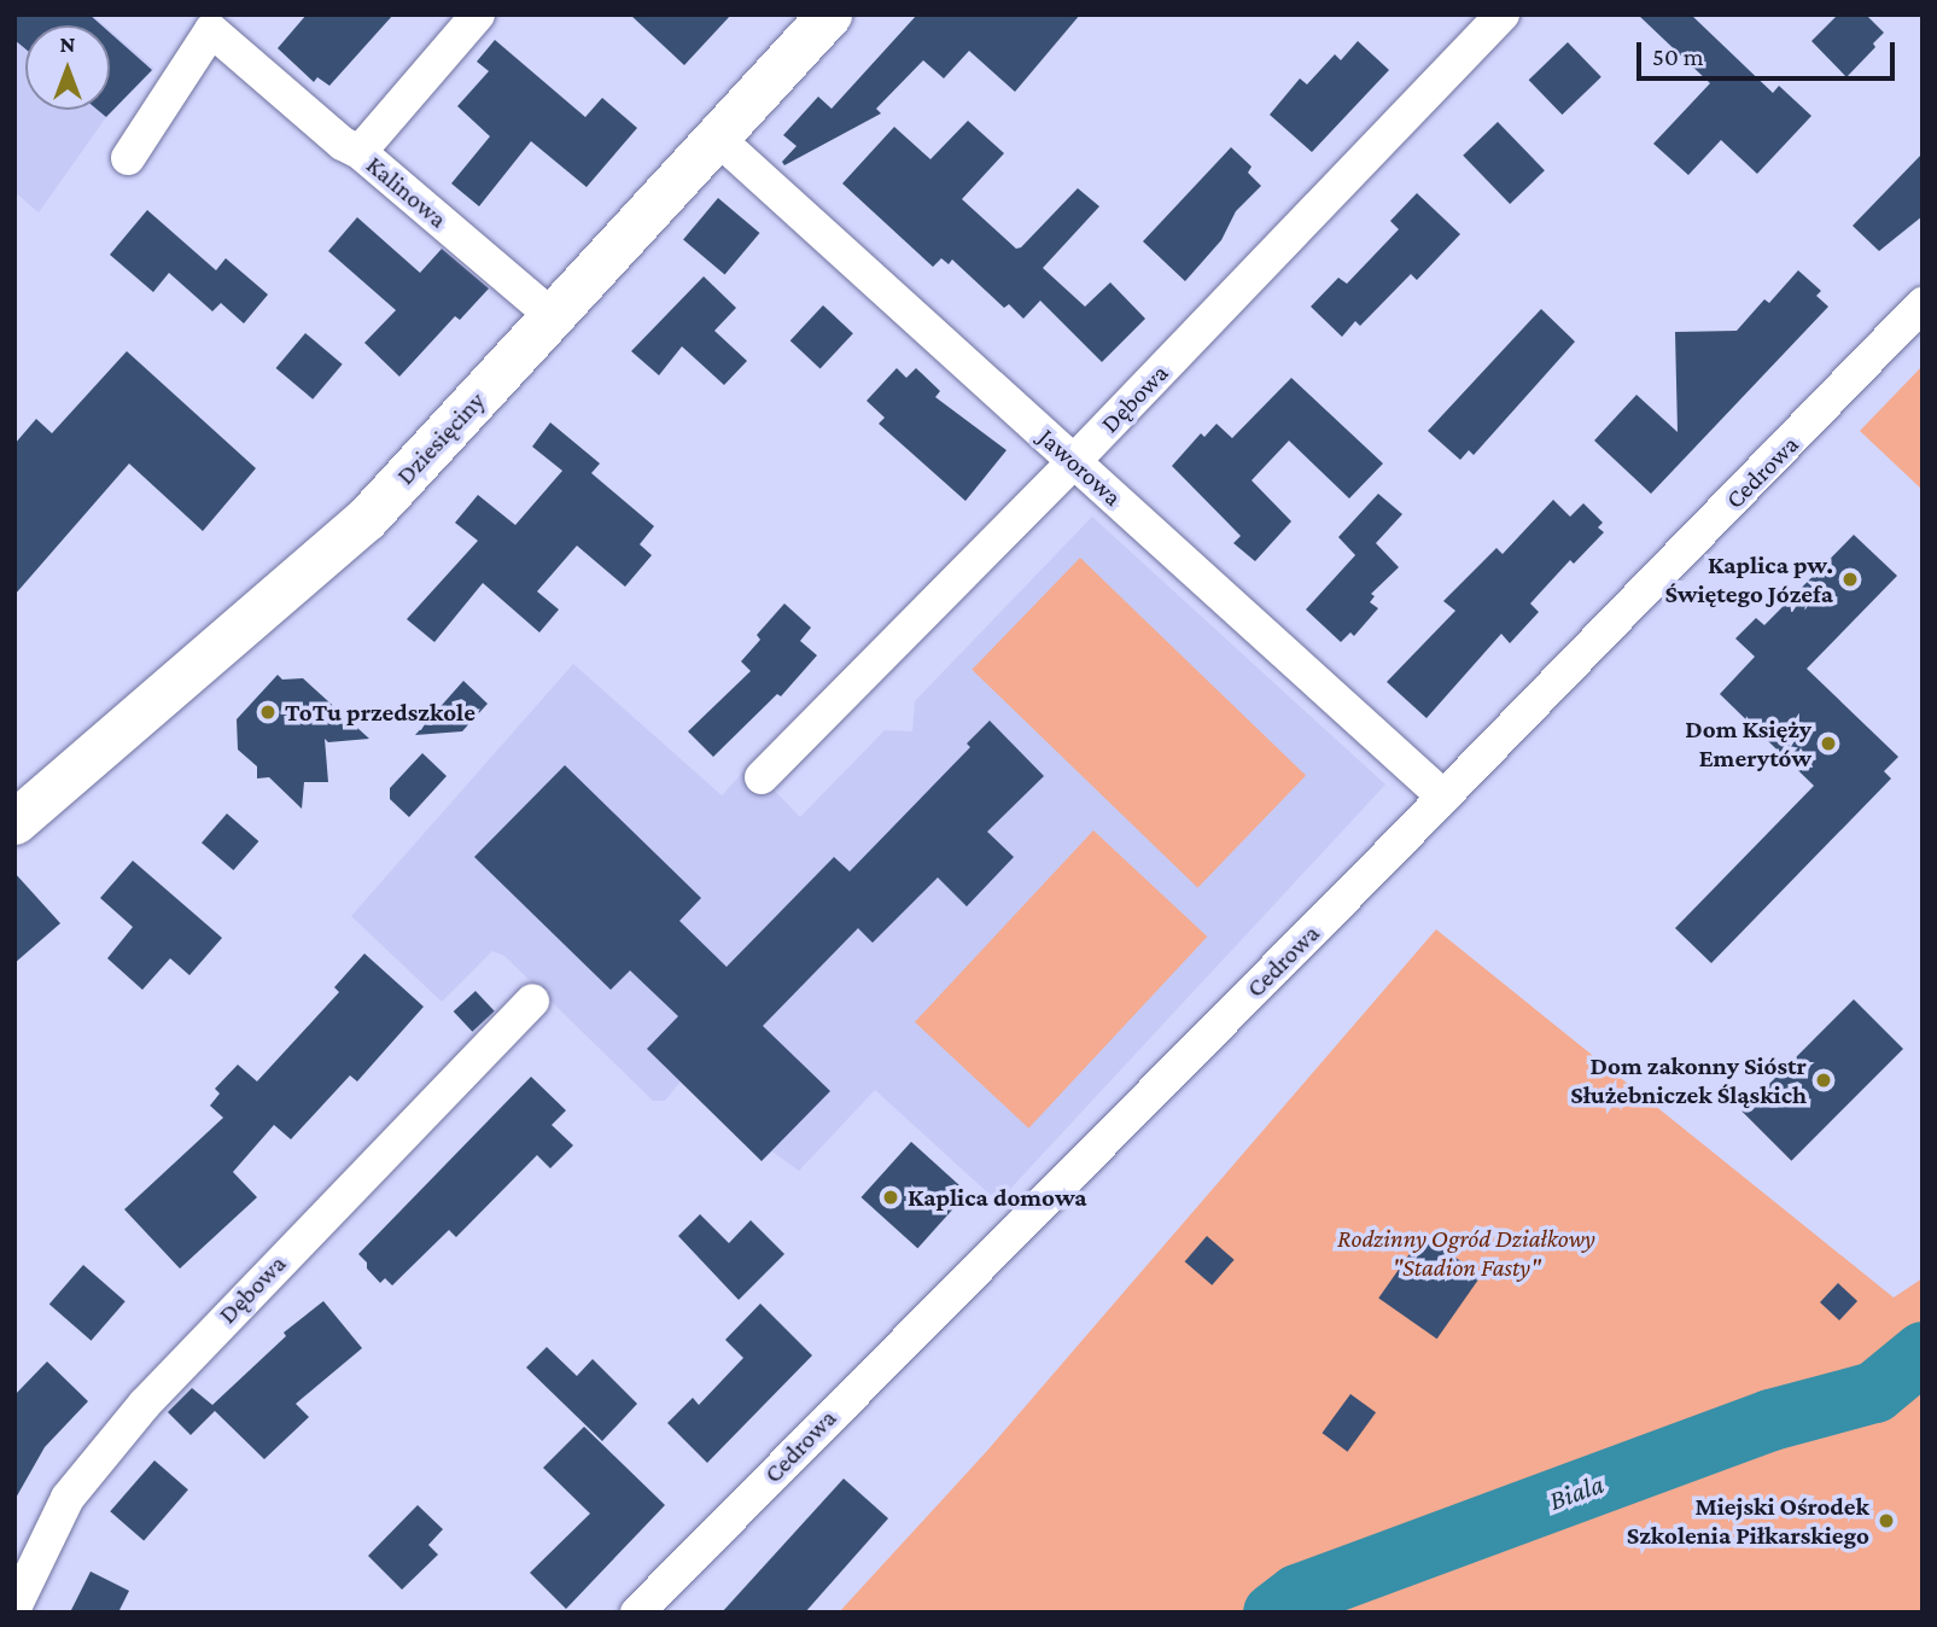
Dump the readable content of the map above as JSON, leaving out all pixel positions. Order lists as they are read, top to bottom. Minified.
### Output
{"streets":{"street":["Kalinowa","Dębowa","Dziesięciny","Jaworowa","Cedrowa"]},"crossings":[["Kalinowa","Dziesięciny"],["Dębowa","Jaworowa"],["Dziesięciny","Jaworowa"],["Jaworowa","Cedrowa"]],"water":["Biala"],"parks":["Rodzinny Ogród Działkowy \"Stadion Fasty\""],"places":["Kaplica pw. Świętego Józefa","ToTu przedszkole","Dom Księży Emerytów","Dom zakonny Sióstr Służebniczek Śląskich","Kaplica domowa","Miejski Ośrodek Szkolenia Piłkarskiego"],"scale_bar":"50 m","north":"top"}
